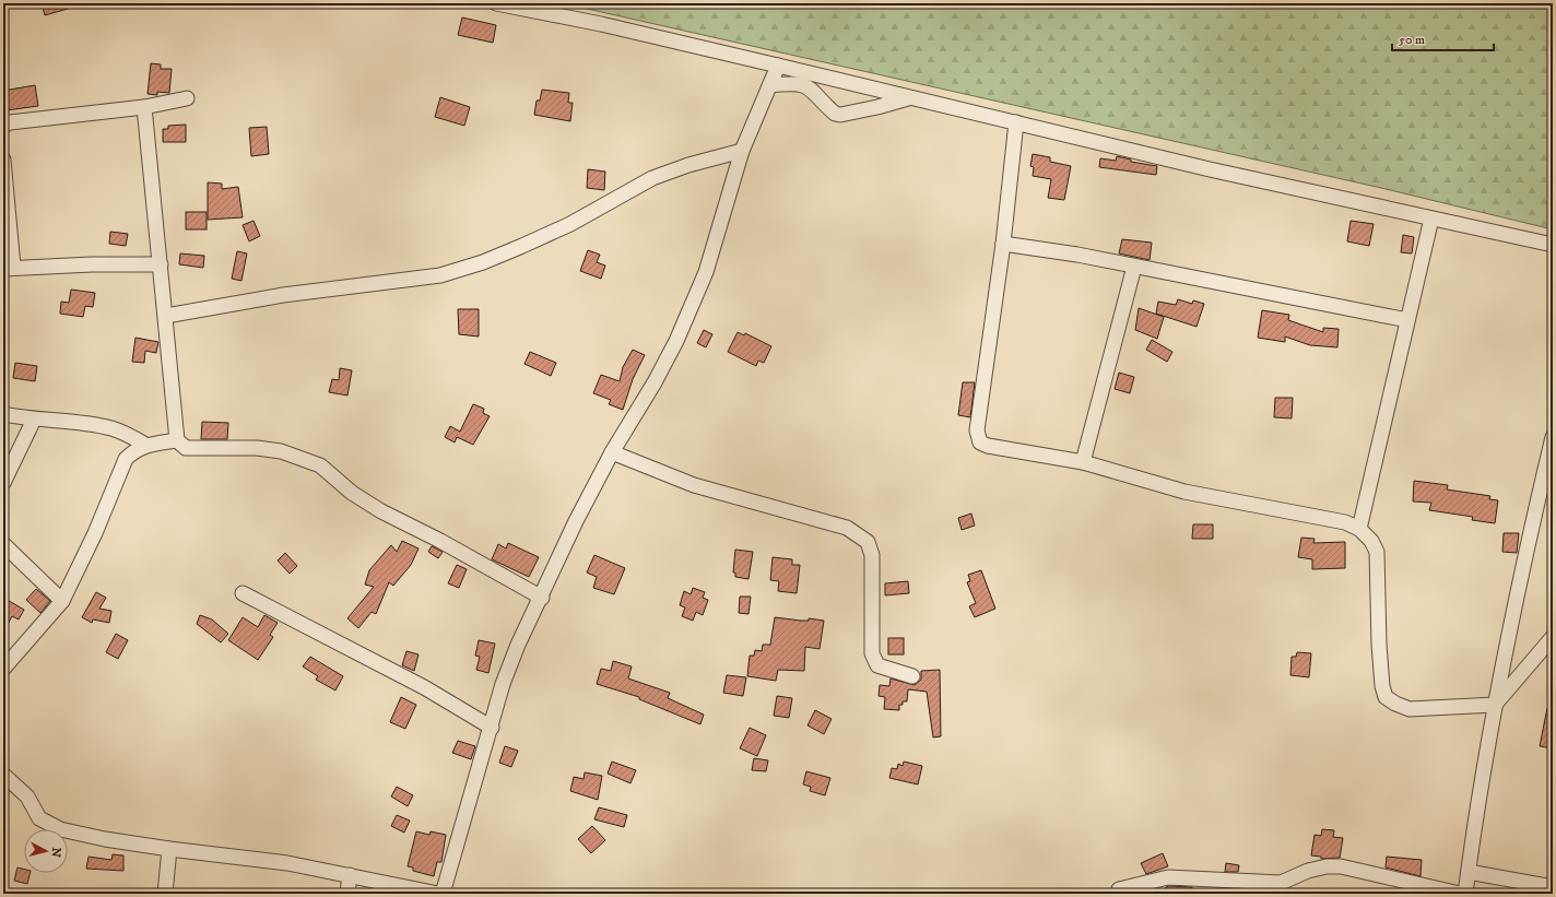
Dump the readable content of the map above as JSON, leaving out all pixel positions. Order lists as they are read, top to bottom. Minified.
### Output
{"scale_bar":"50 m","north":"right"}
